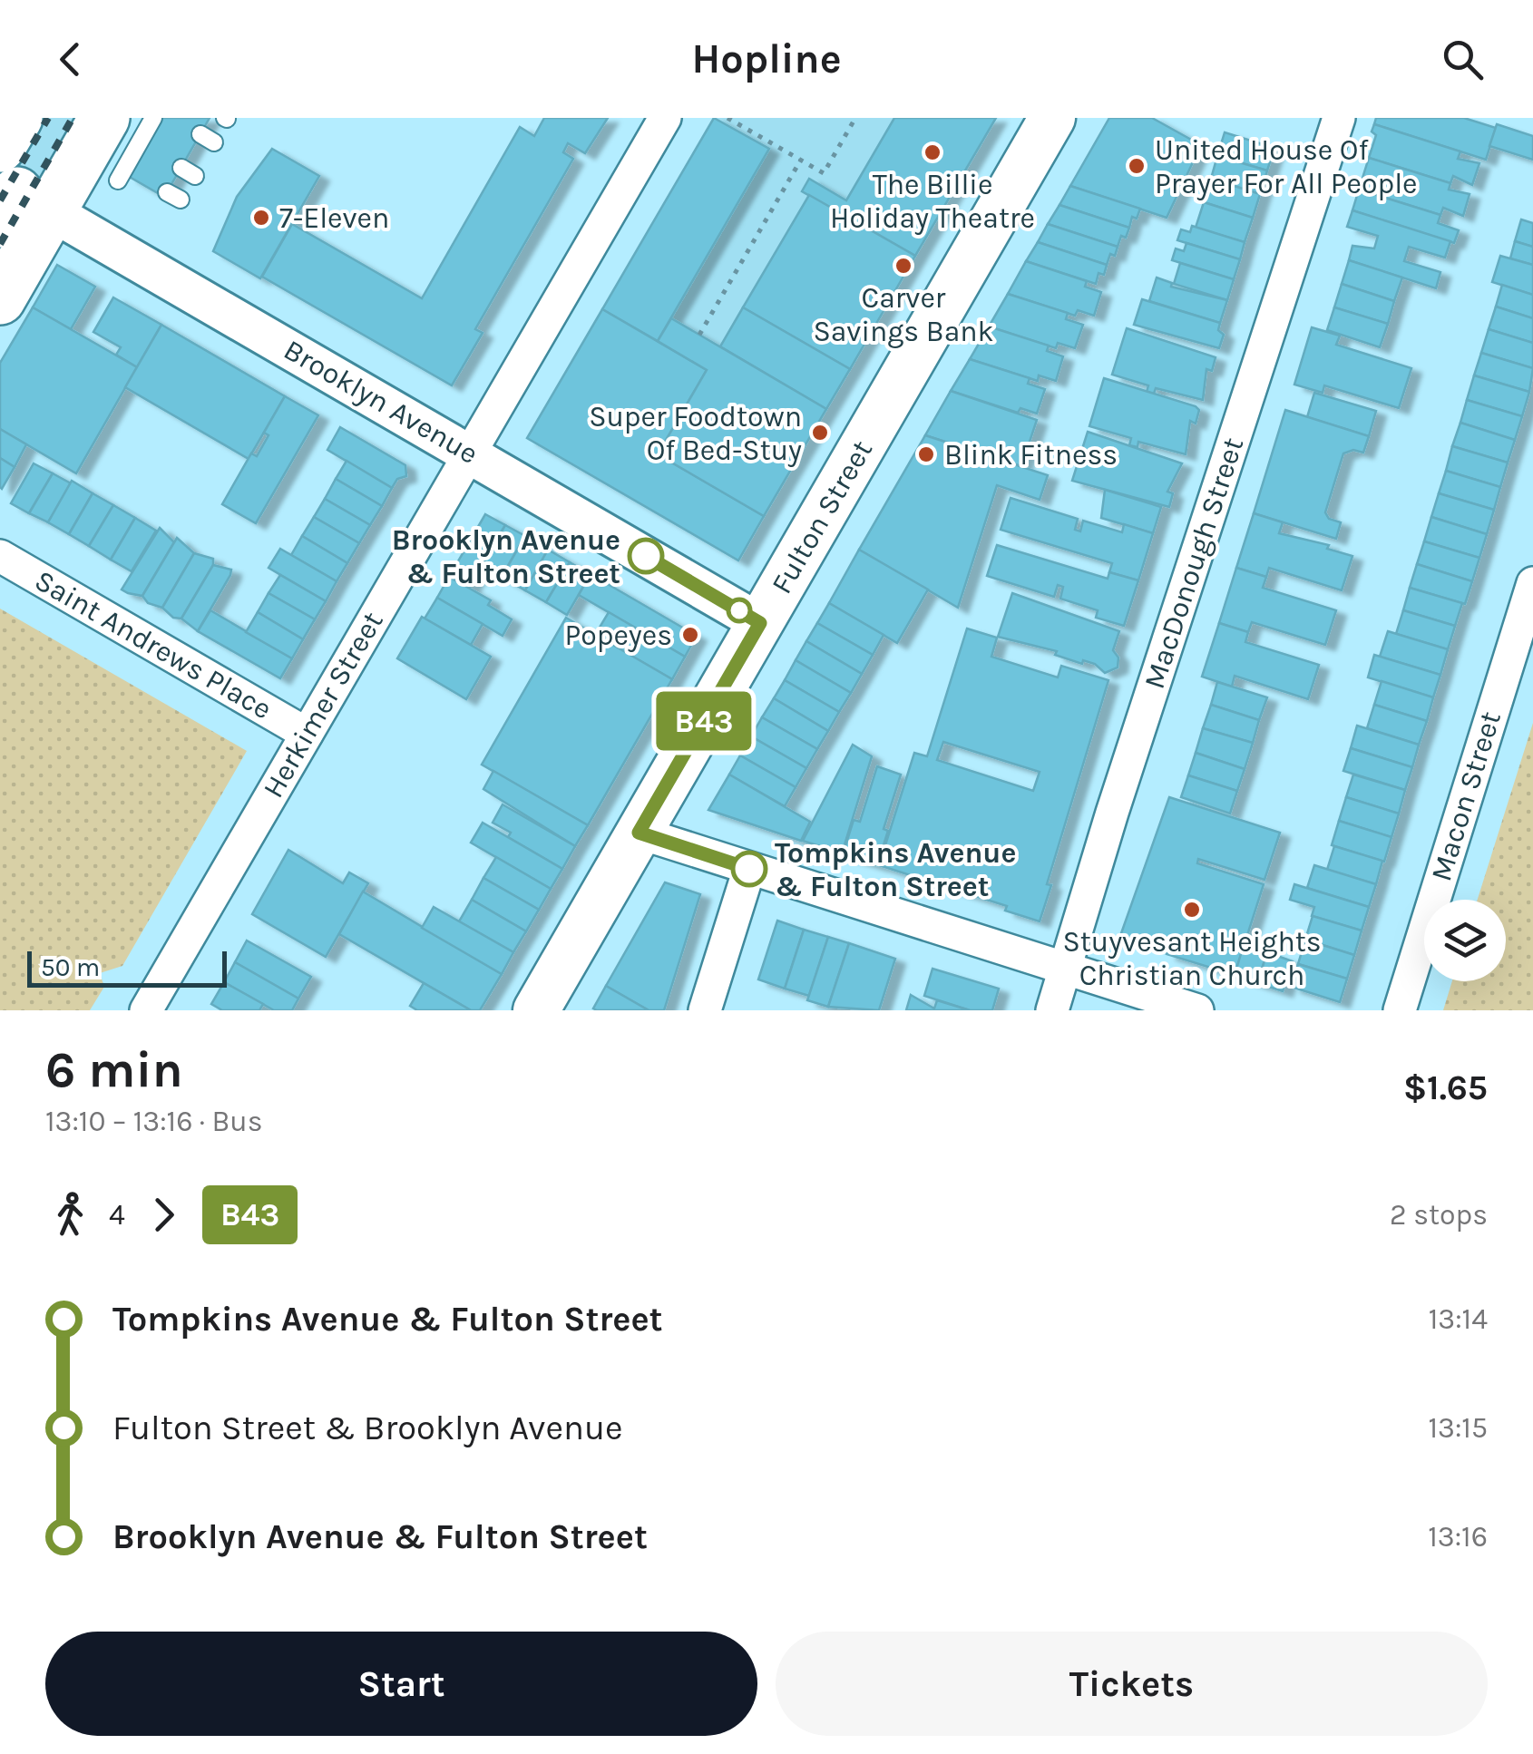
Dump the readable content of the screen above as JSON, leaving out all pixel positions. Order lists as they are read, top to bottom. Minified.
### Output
{"streets":{"main road":["Fulton Street"],"street":["Brooklyn Avenue","MacDonough Street","Saint Andrews Place","Herkimer Street","Macon Street"]},"crossings":[["Brooklyn Avenue","Fulton Street"],["Brooklyn Avenue","Herkimer Street"],["Saint Andrews Place","Herkimer Street"]],"places":["The Billie Holiday Theatre","United House Of Prayer For All People","7-Eleven","Carver Savings Bank","Super Foodtown Of Bed-Stuy","Blink Fitness","Brooklyn Avenue & Fulton Street","Popeyes","Tompkins Avenue & Fulton Street","Stuyvesant Heights Christian Church"],"lines":["bus line B43"],"scale_bar":"50 m","page":{"header":"Hopline","on_map":"B43","scale":"50 m","heading":["6 min","13:10 – 13:16 · Bus","$1.65"],"legs":["4","B43","2 stops"],"list":[{"name":"Tompkins Avenue & Fulton Street","value":"13:14"},{"name":"Fulton Street & Brooklyn Avenue","value":"13:15"},{"name":"Brooklyn Avenue & Fulton Street","value":"13:16"}],"buttons":["Start","Tickets"]}}
